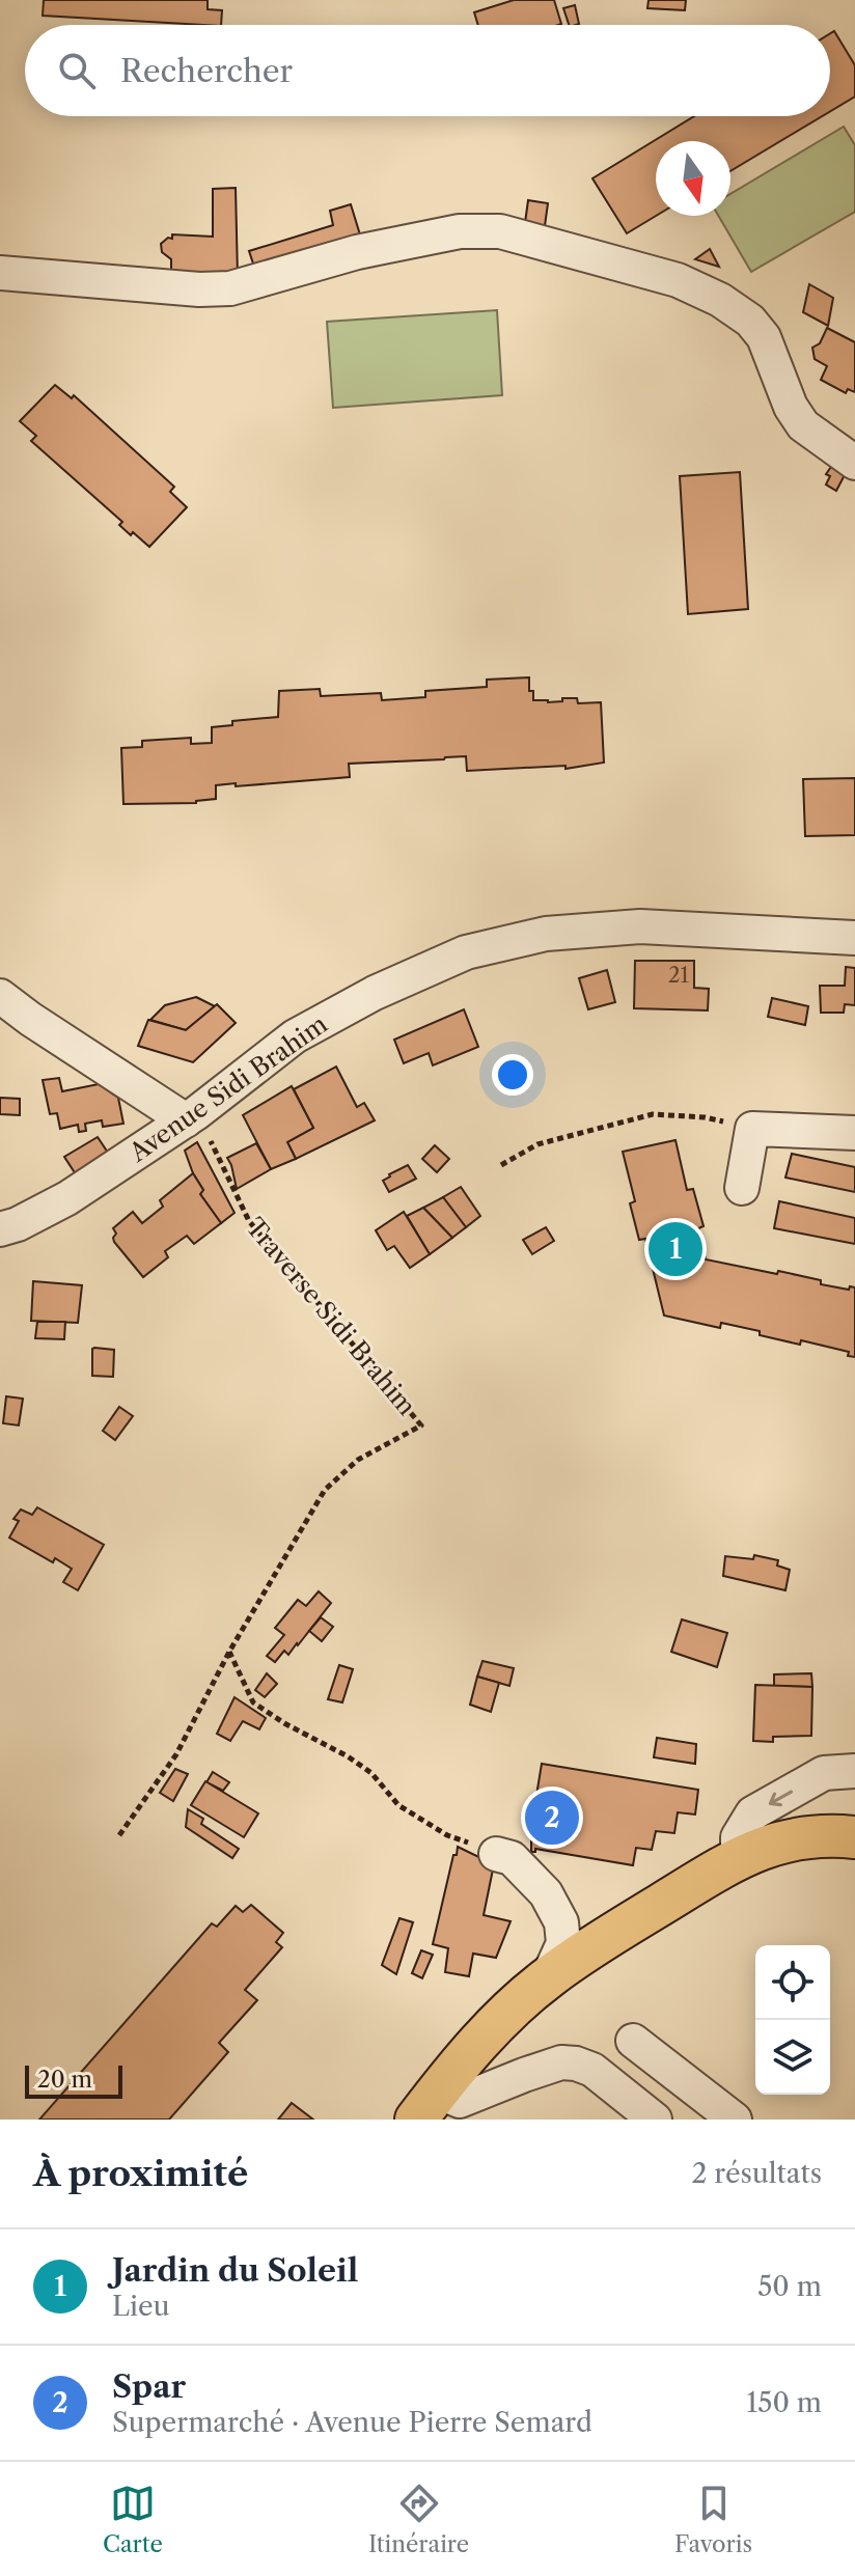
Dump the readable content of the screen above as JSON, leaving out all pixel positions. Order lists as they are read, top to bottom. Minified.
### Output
{"streets":{"street":["Avenue Sidi Brahim"],"path":["Traverse Sidi Brahim"]},"crossings":[["Avenue Sidi Brahim","Traverse Sidi Brahim"]],"house_numbers":["21"],"scale_bar":"20 m","north":"bottom","page":{"search":"Rechercher","pins":["1","2"],"scale":"20 m","heading":["À proximité","2 résultats"],"list":[{"mark":"1","name":"Jardin du Soleil","note":"Lieu","value":"50 m"},{"mark":"2","name":"Spar","note":"Supermarché · Avenue Pierre Semard","value":"150 m"}],"nav":["Carte","Itinéraire","Favoris"]}}
